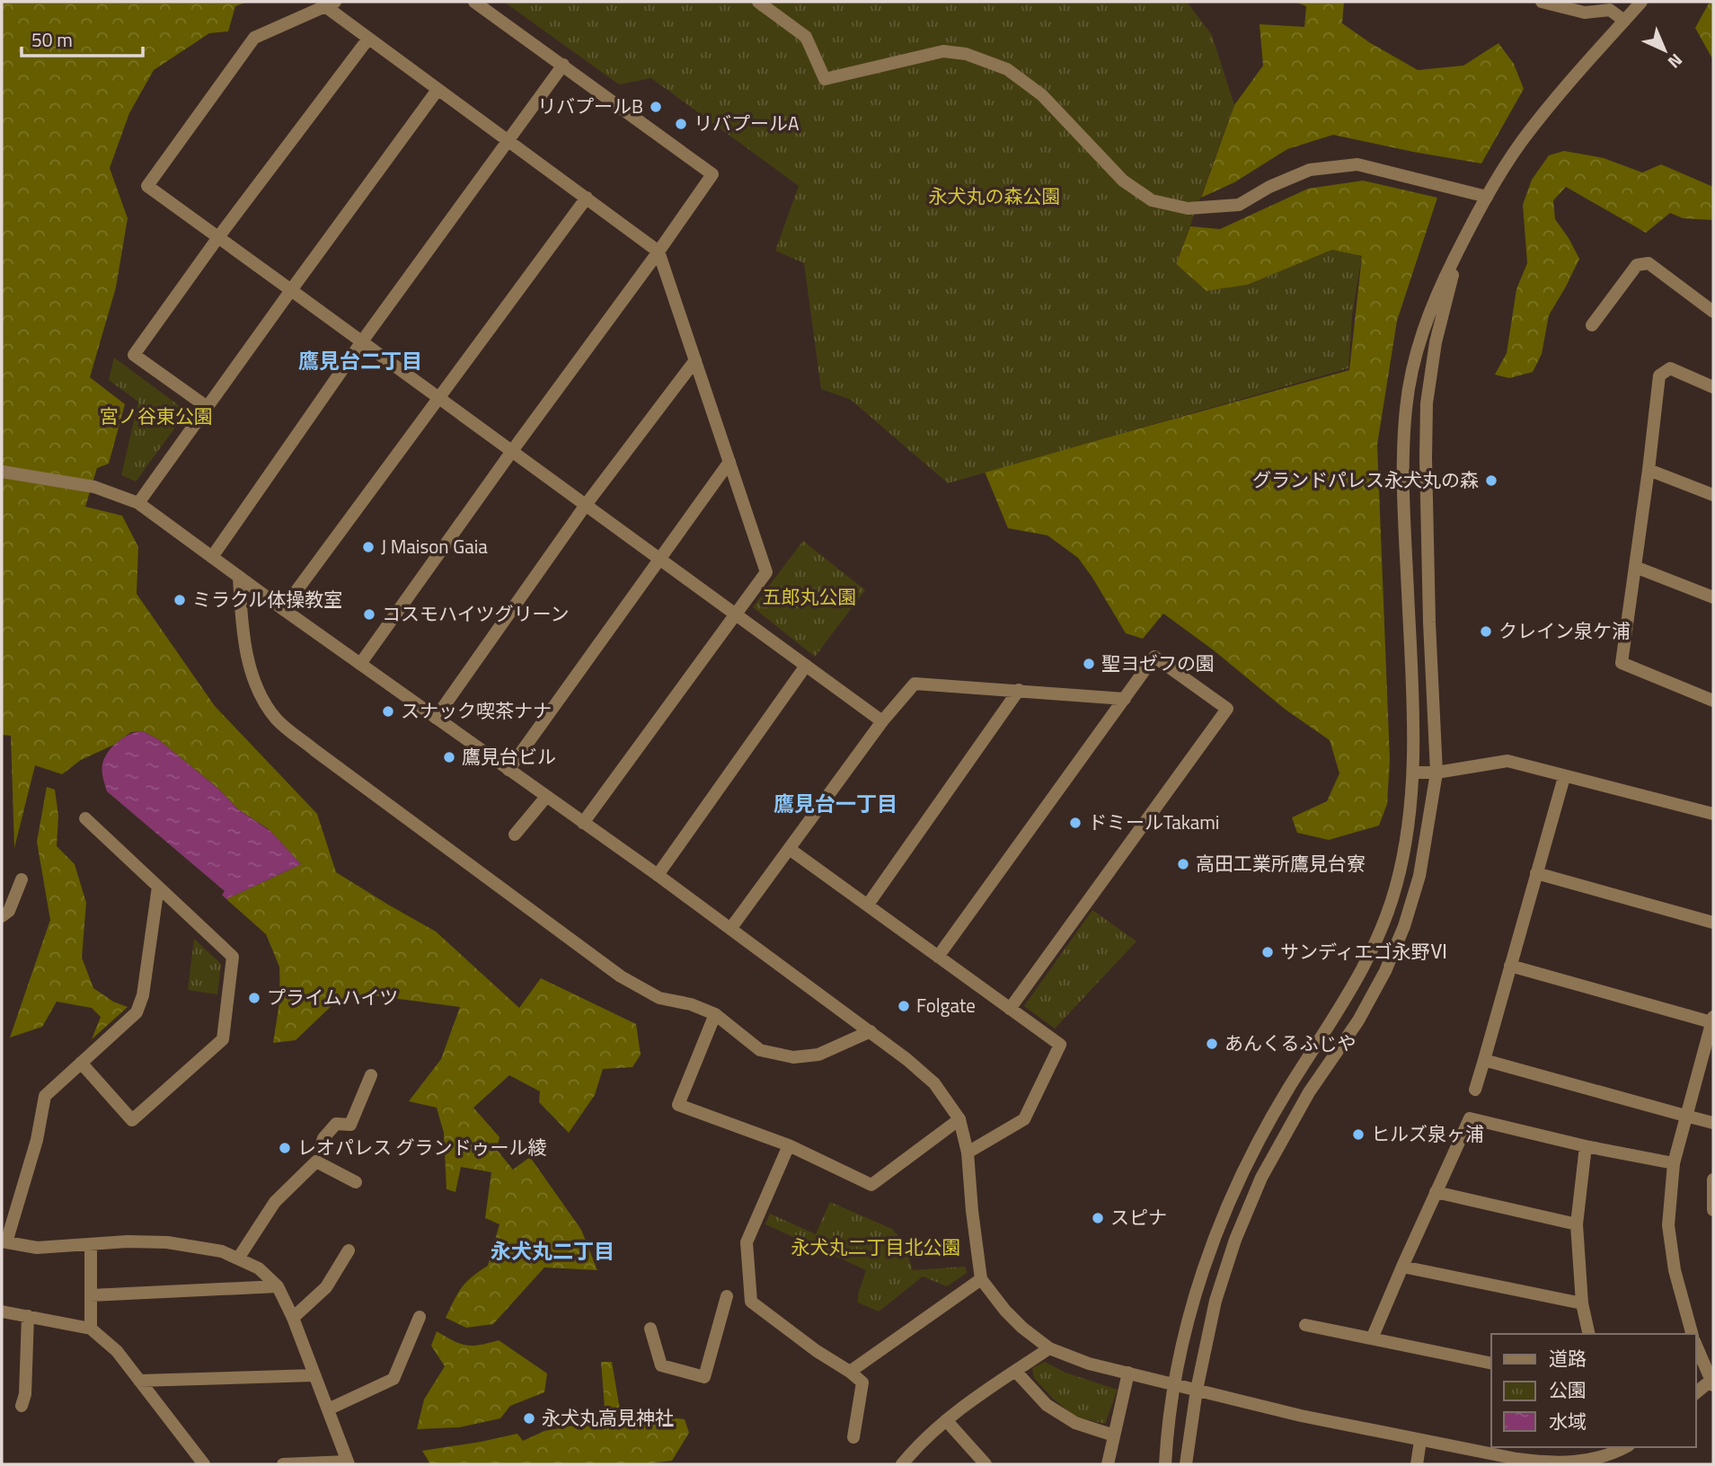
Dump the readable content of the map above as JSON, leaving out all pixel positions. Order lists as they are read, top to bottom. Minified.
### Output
{"districts":["鷹見台二丁目","鷹見台一丁目","永犬丸二丁目"],"parks":["永犬丸の森公園","宮ノ谷東公園","五郎丸公園","永犬丸二丁目北公園"],"places":["リバプールB","リバプールA","グランドパレス永犬丸の森","J Maison Gaia","ミラクル体操教室","コスモハイツグリーン","クレイン泉ケ浦","聖ヨゼフの園","スナック喫茶ナナ","鷹見台ビル","ドミールTakami","高田工業所鷹見台寮","サンディエゴ永野Ⅵ","プライムハイツ","Folgate","あんくるふじや","ヒルズ泉ヶ浦","レオパレス グランドゥール綾","スピナ","永犬丸高見神社"],"legend":["道路","公園","水域"],"scale_bar":"50 m","north":"bottom right"}
